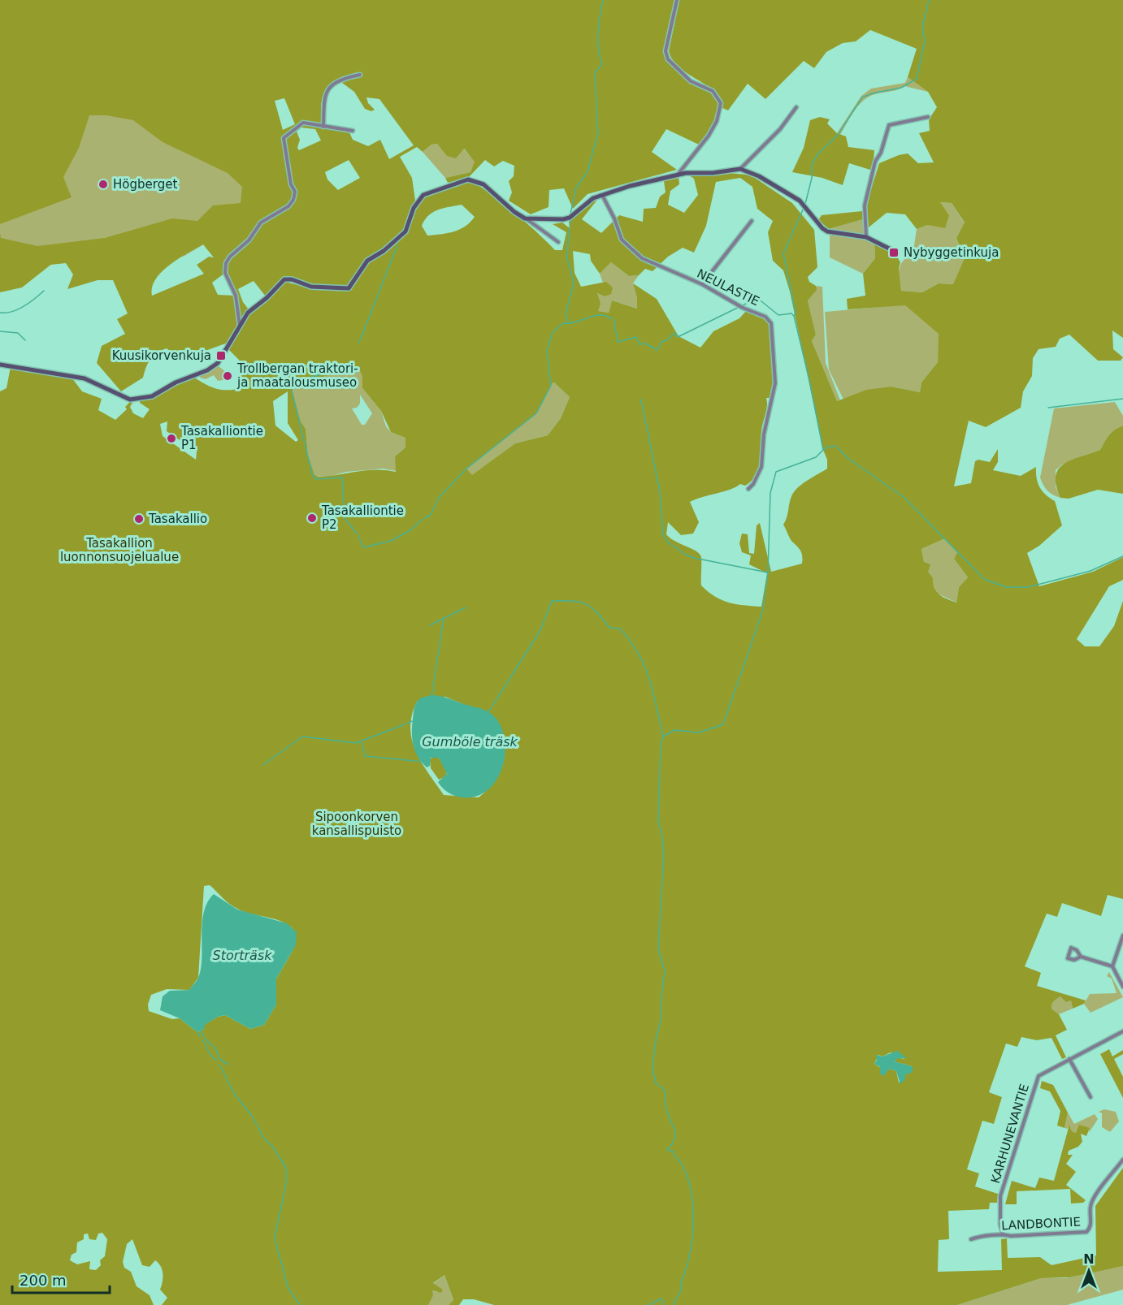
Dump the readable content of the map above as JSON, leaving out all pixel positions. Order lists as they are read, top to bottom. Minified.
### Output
{"streets":{"street":["NEULASTIE","KARHUNEVANTIE","LANDBONTIE"]},"crossings":[["KARHUNEVANTIE","LANDBONTIE"]],"water":["Gumböle träsk","Storträsk"],"parks":["Tasakallion luonnonsuojelualue","Sipoonkorven kansallispuisto"],"places":{"other":["Högberget","Trollbergan traktori- ja maatalousmuseo","Tasakalliontie P1","Tasakalliontie P2","Tasakallio"],"transit":["Nybyggetinkuja","Kuusikorvenkuja"]},"scale_bar":"200 m","north":"top"}
